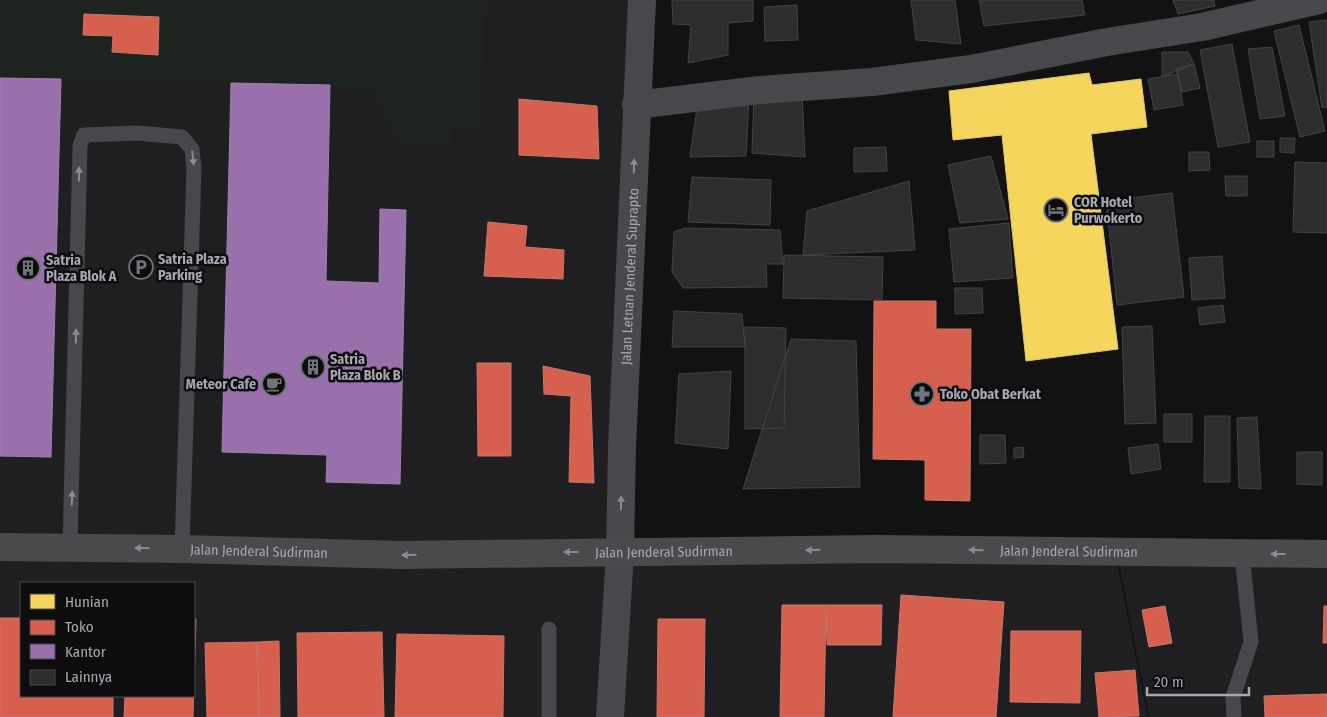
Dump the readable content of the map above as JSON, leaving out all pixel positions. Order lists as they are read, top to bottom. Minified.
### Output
{"streets":{"main road":["Jalan Jenderal Sudirman"],"street":["Jalan Letnan Jenderal Suprapto"]},"crossings":[["Jalan Letnan Jenderal Suprapto","Jalan Jenderal Sudirman"]],"one_way":["Jalan Letnan Jenderal Suprapto","Jalan Jenderal Sudirman"],"places":{"hotel":["COR Hotel Purwokerto"],"parking":["Satria Plaza Parking"],"building":["Satria Plaza Blok A","Satria Plaza Blok B"],"cafe":["Meteor Cafe"],"pharmacy":["Toko Obat Berkat"]},"legend":["Hunian","Toko","Kantor","Lainnya"],"scale_bar":"20 m"}
